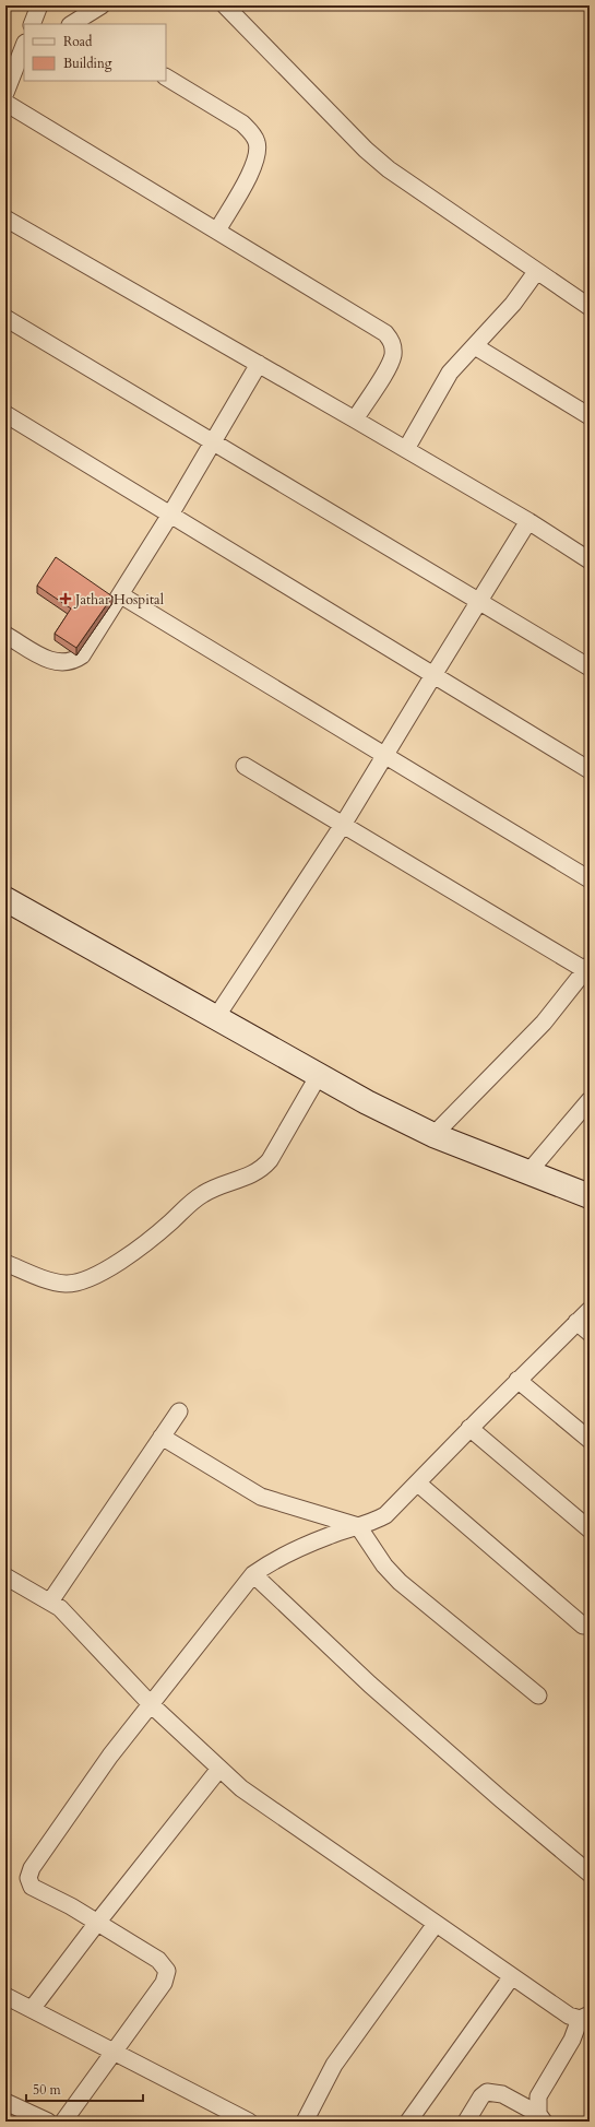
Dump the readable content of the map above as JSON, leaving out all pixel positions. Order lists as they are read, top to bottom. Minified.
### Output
{"places":{"health":["Jathar Hospital"]},"legend":["Road","Building"],"scale_bar":"50 m"}
